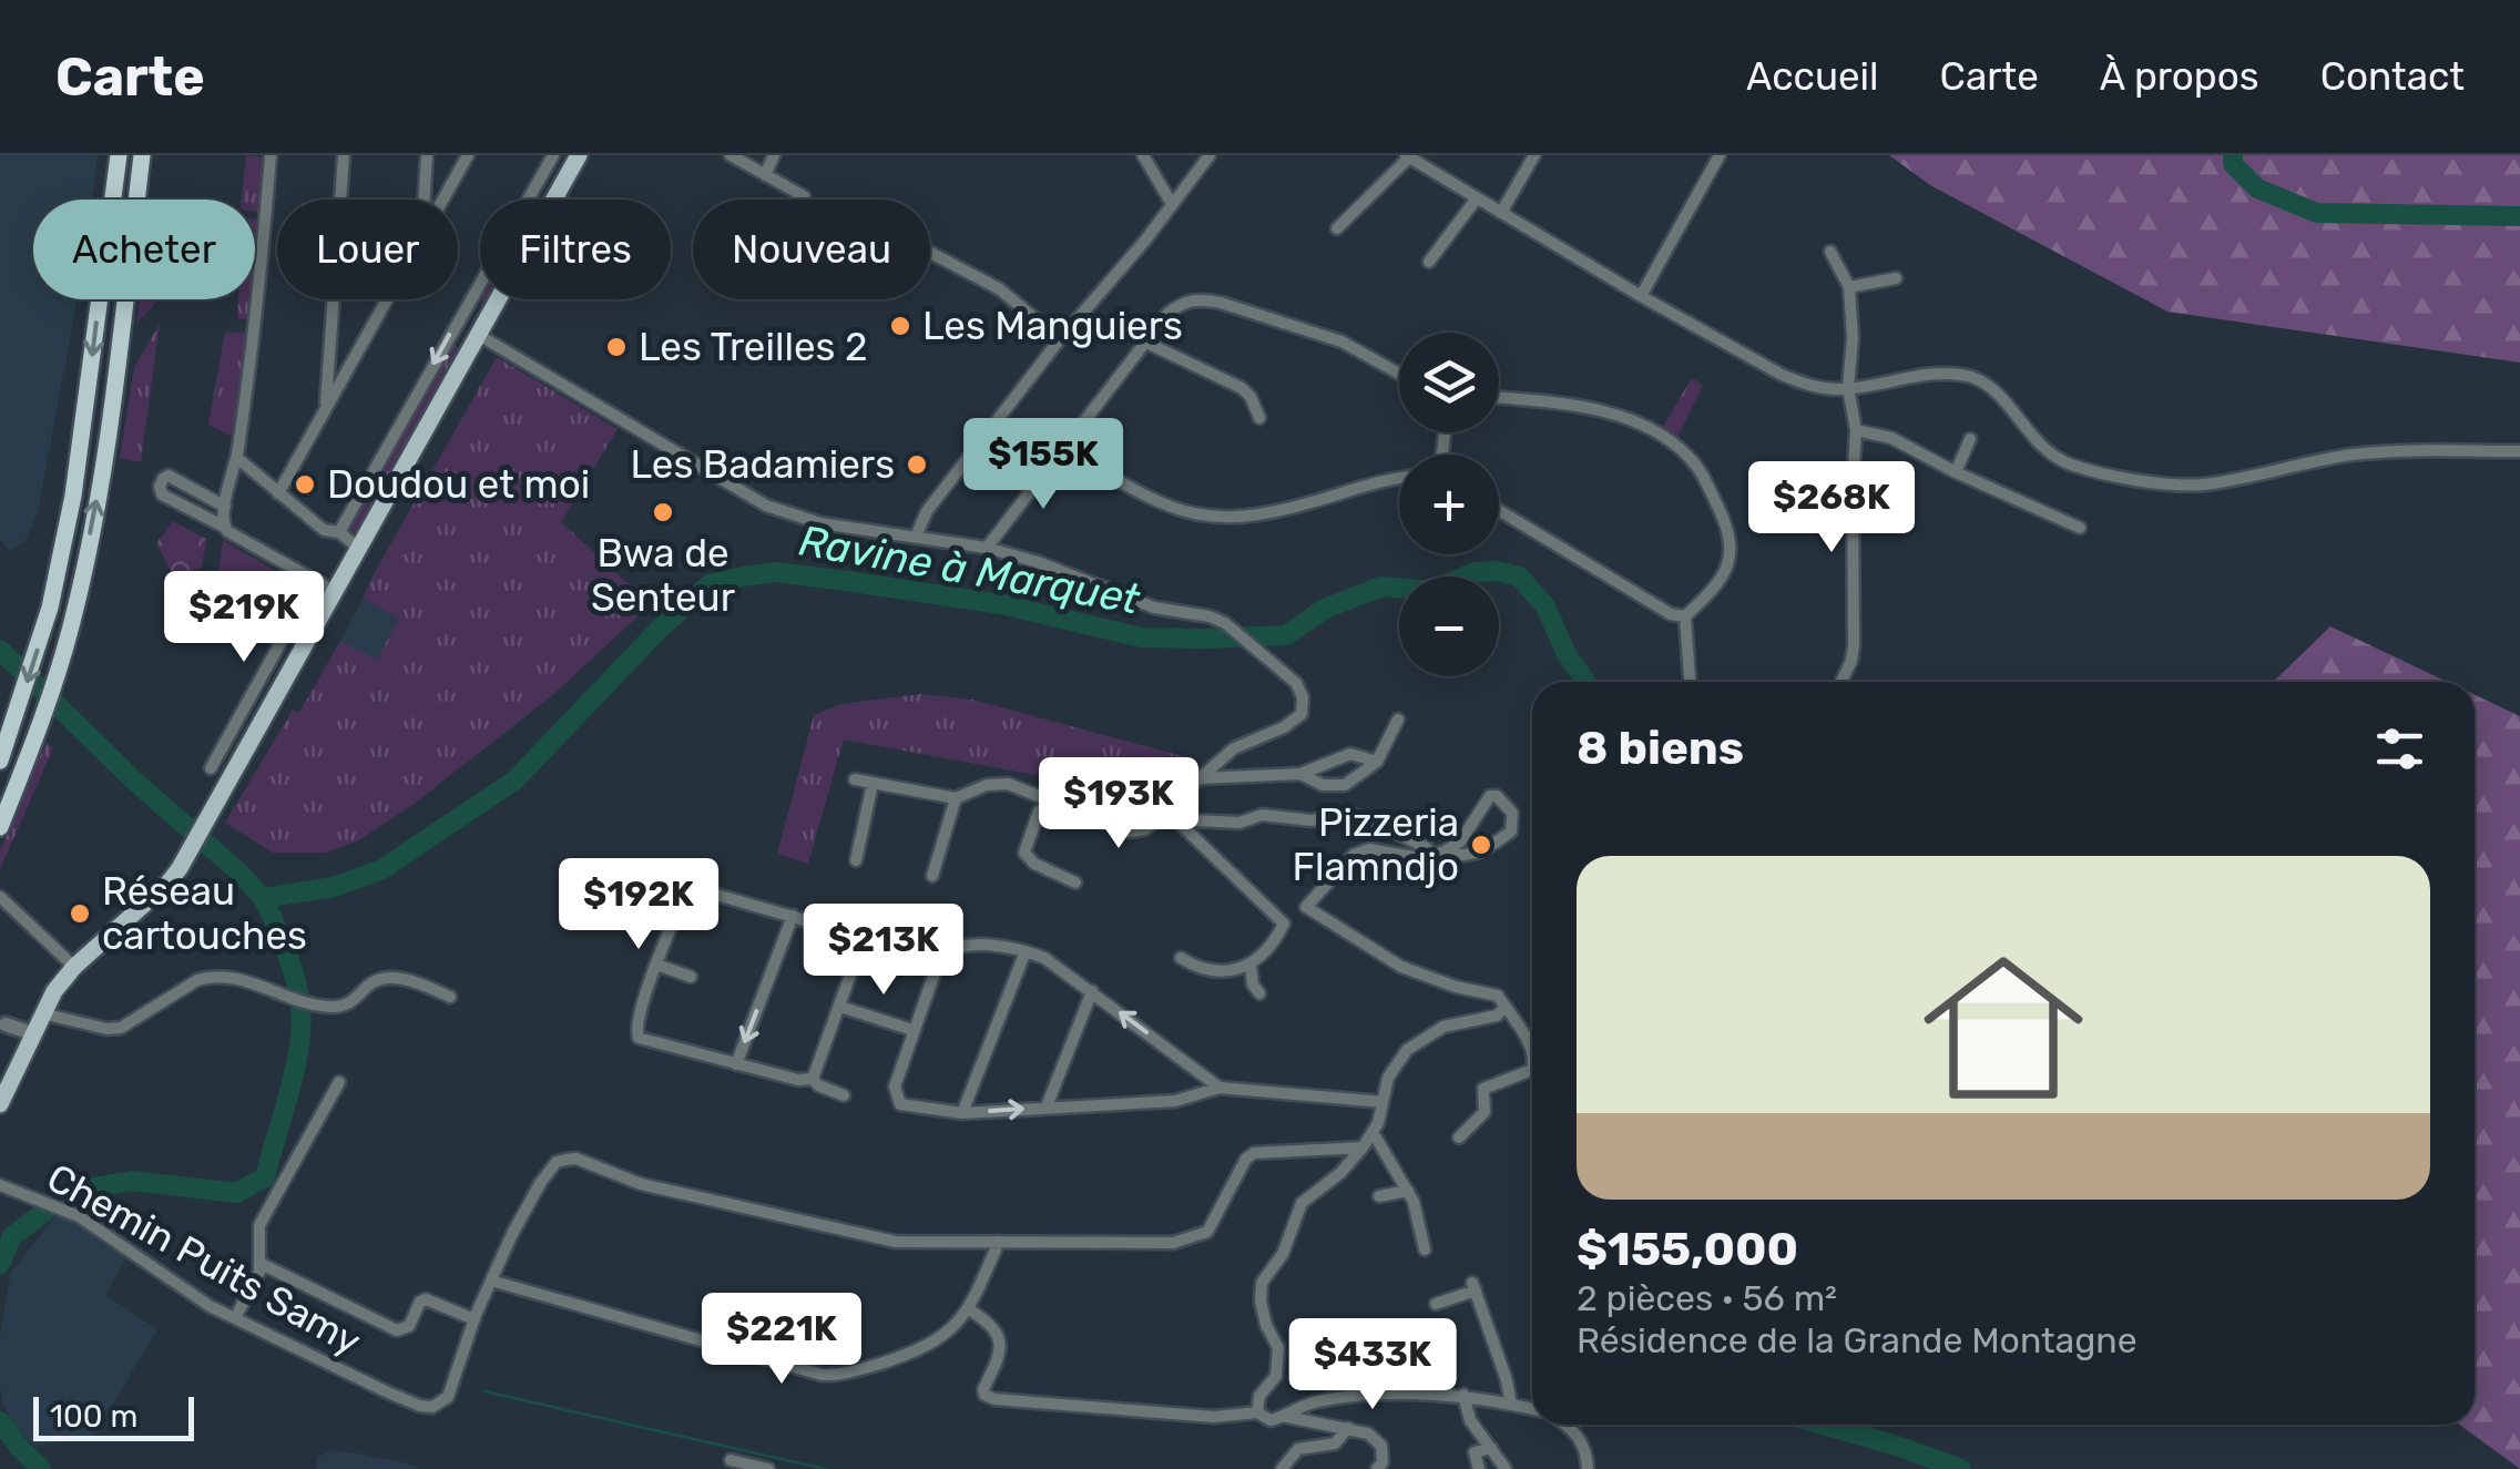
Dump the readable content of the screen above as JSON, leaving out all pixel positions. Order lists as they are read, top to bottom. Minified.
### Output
{"streets":{"street":["Chemin Puits Samy"]},"water":["Ravine à Marquet"],"places":["Les Manguiers","Les Treilles 2","Les Badamiers","Doudou et moi","Bwa de Senteur","Pizzeria Flamndjo","Réseau cartouches"],"scale_bar":"100 m","page":{"header":"Carte","nav":["Accueil","Carte","À propos","Contact"],"chip":["Acheter","Louer","Filtres","Nouveau"],"map_buttons":["+","−"],"price":["$155K","$268K","$219K","$193K","$192K","$213K","$221K","$433K"],"heading":"8 biens","list":[{"name":"$155,000","note":"2 pièces · 56 m² · Résidence de la Grande Montagne"}],"scale":"100 m"}}
